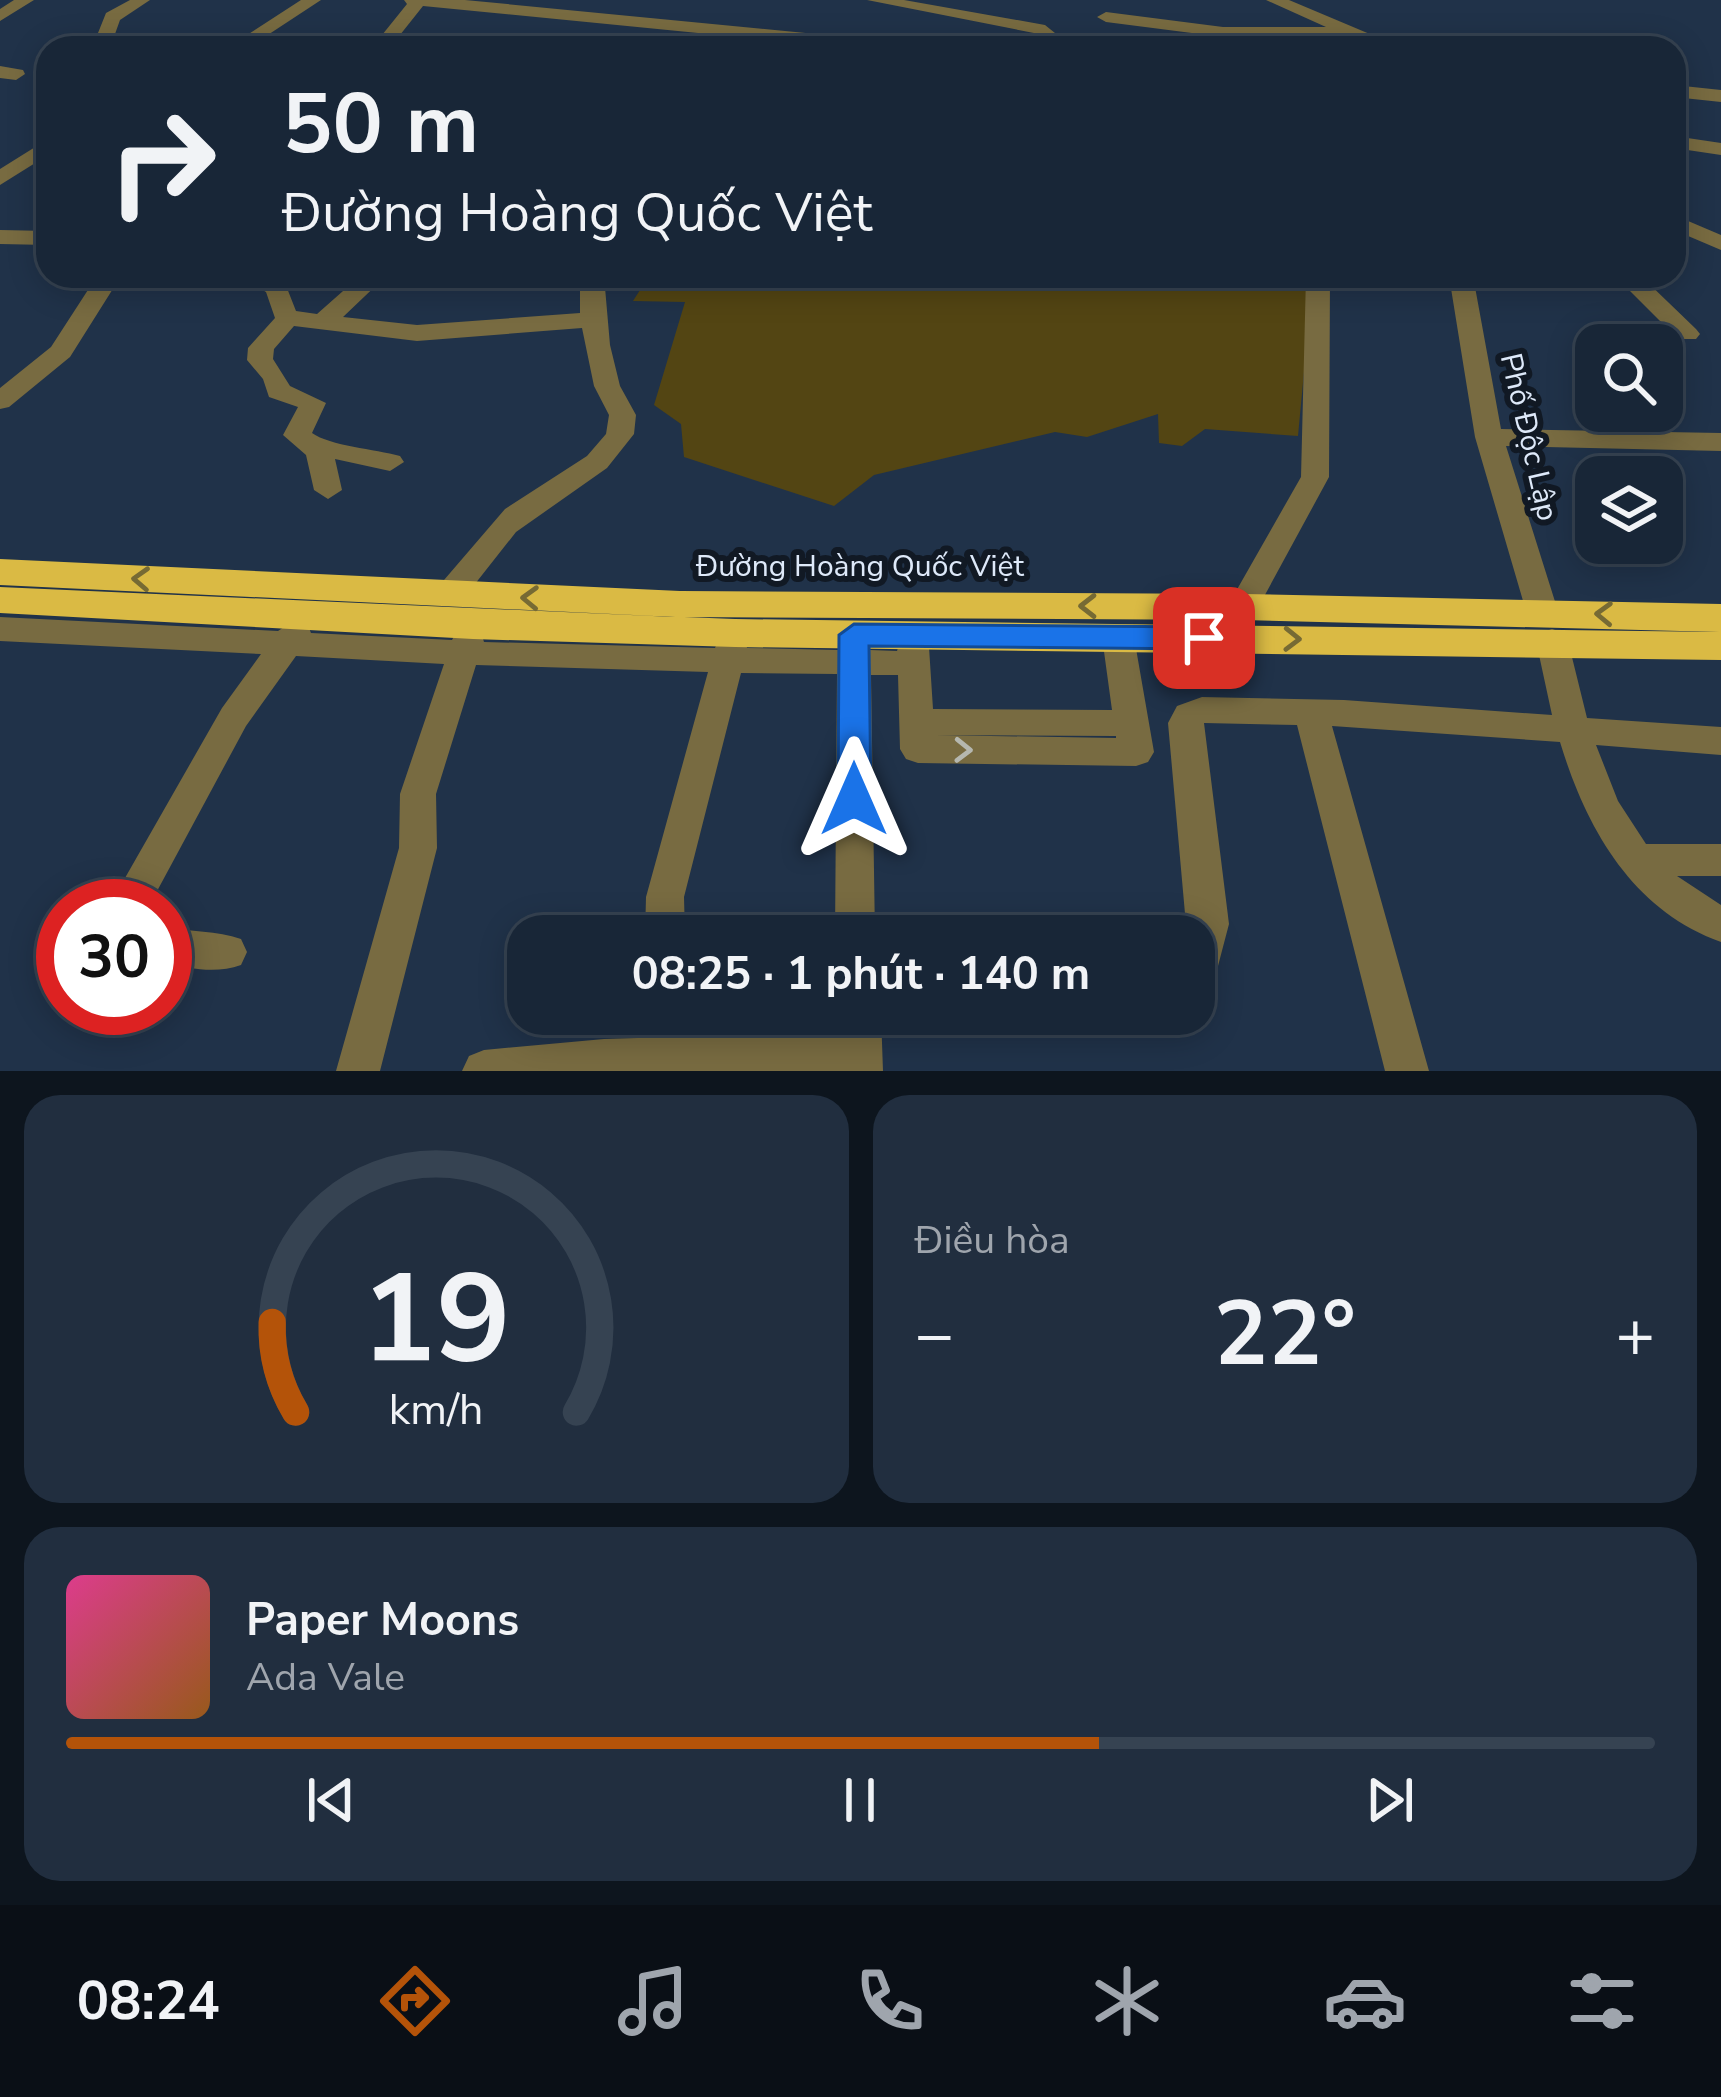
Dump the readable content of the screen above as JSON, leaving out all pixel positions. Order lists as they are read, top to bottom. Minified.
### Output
{"streets":{"highway":["Đường Hoàng Quốc Việt"],"street":["Phố Độc Lập"]},"crossings":[["Phố Độc Lập","Đường Hoàng Quốc Việt"]],"page":{"turn":["50 m","Đường Hoàng Quốc Việt"],"limit":"30","trip":"08:25 · 1 phút · 140 m","tile":"Điều hòa","heat":["−","22°","+"],"song":["Paper Moons","Ada Vale"],"tabs":"08:24","gauge":["19","km/h"]}}
